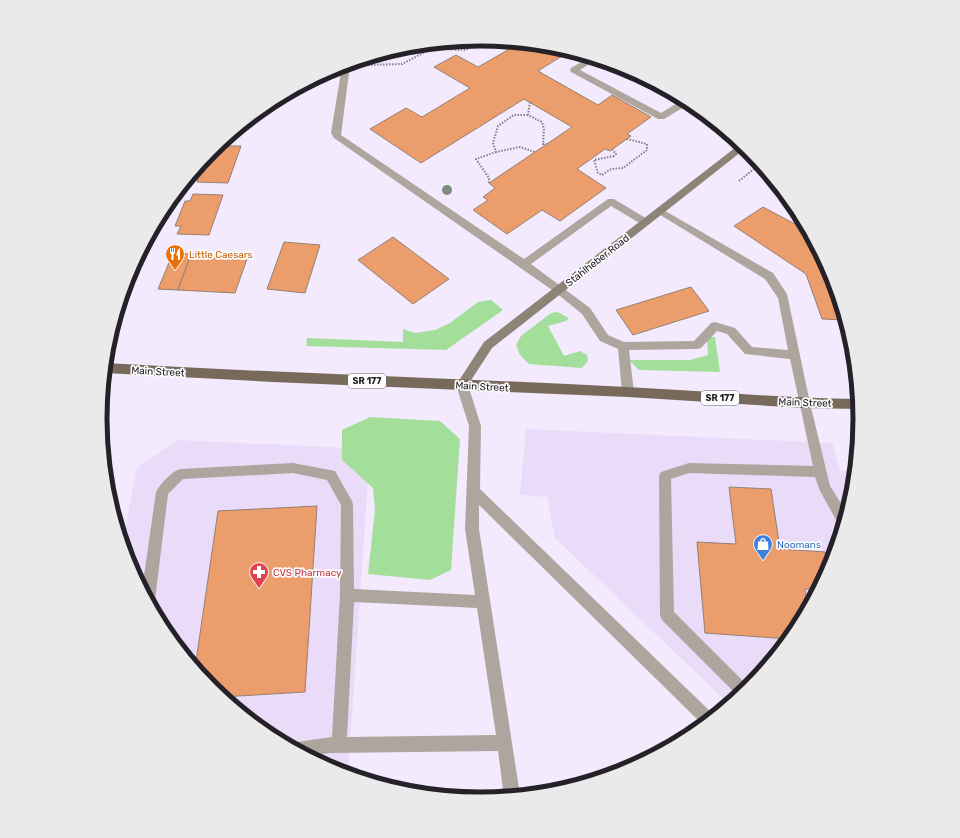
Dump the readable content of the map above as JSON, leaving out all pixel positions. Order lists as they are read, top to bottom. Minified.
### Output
{"streets":{"main road":["Main Street","SR 177"],"street":["Stahlheber Road"]},"crossings":[["Stahlheber Road","Main Street"]],"places":{"restaurant":["Little Caesars"],"shop":["Noomans"],"pharmacy":["CVS Pharmacy"]}}
